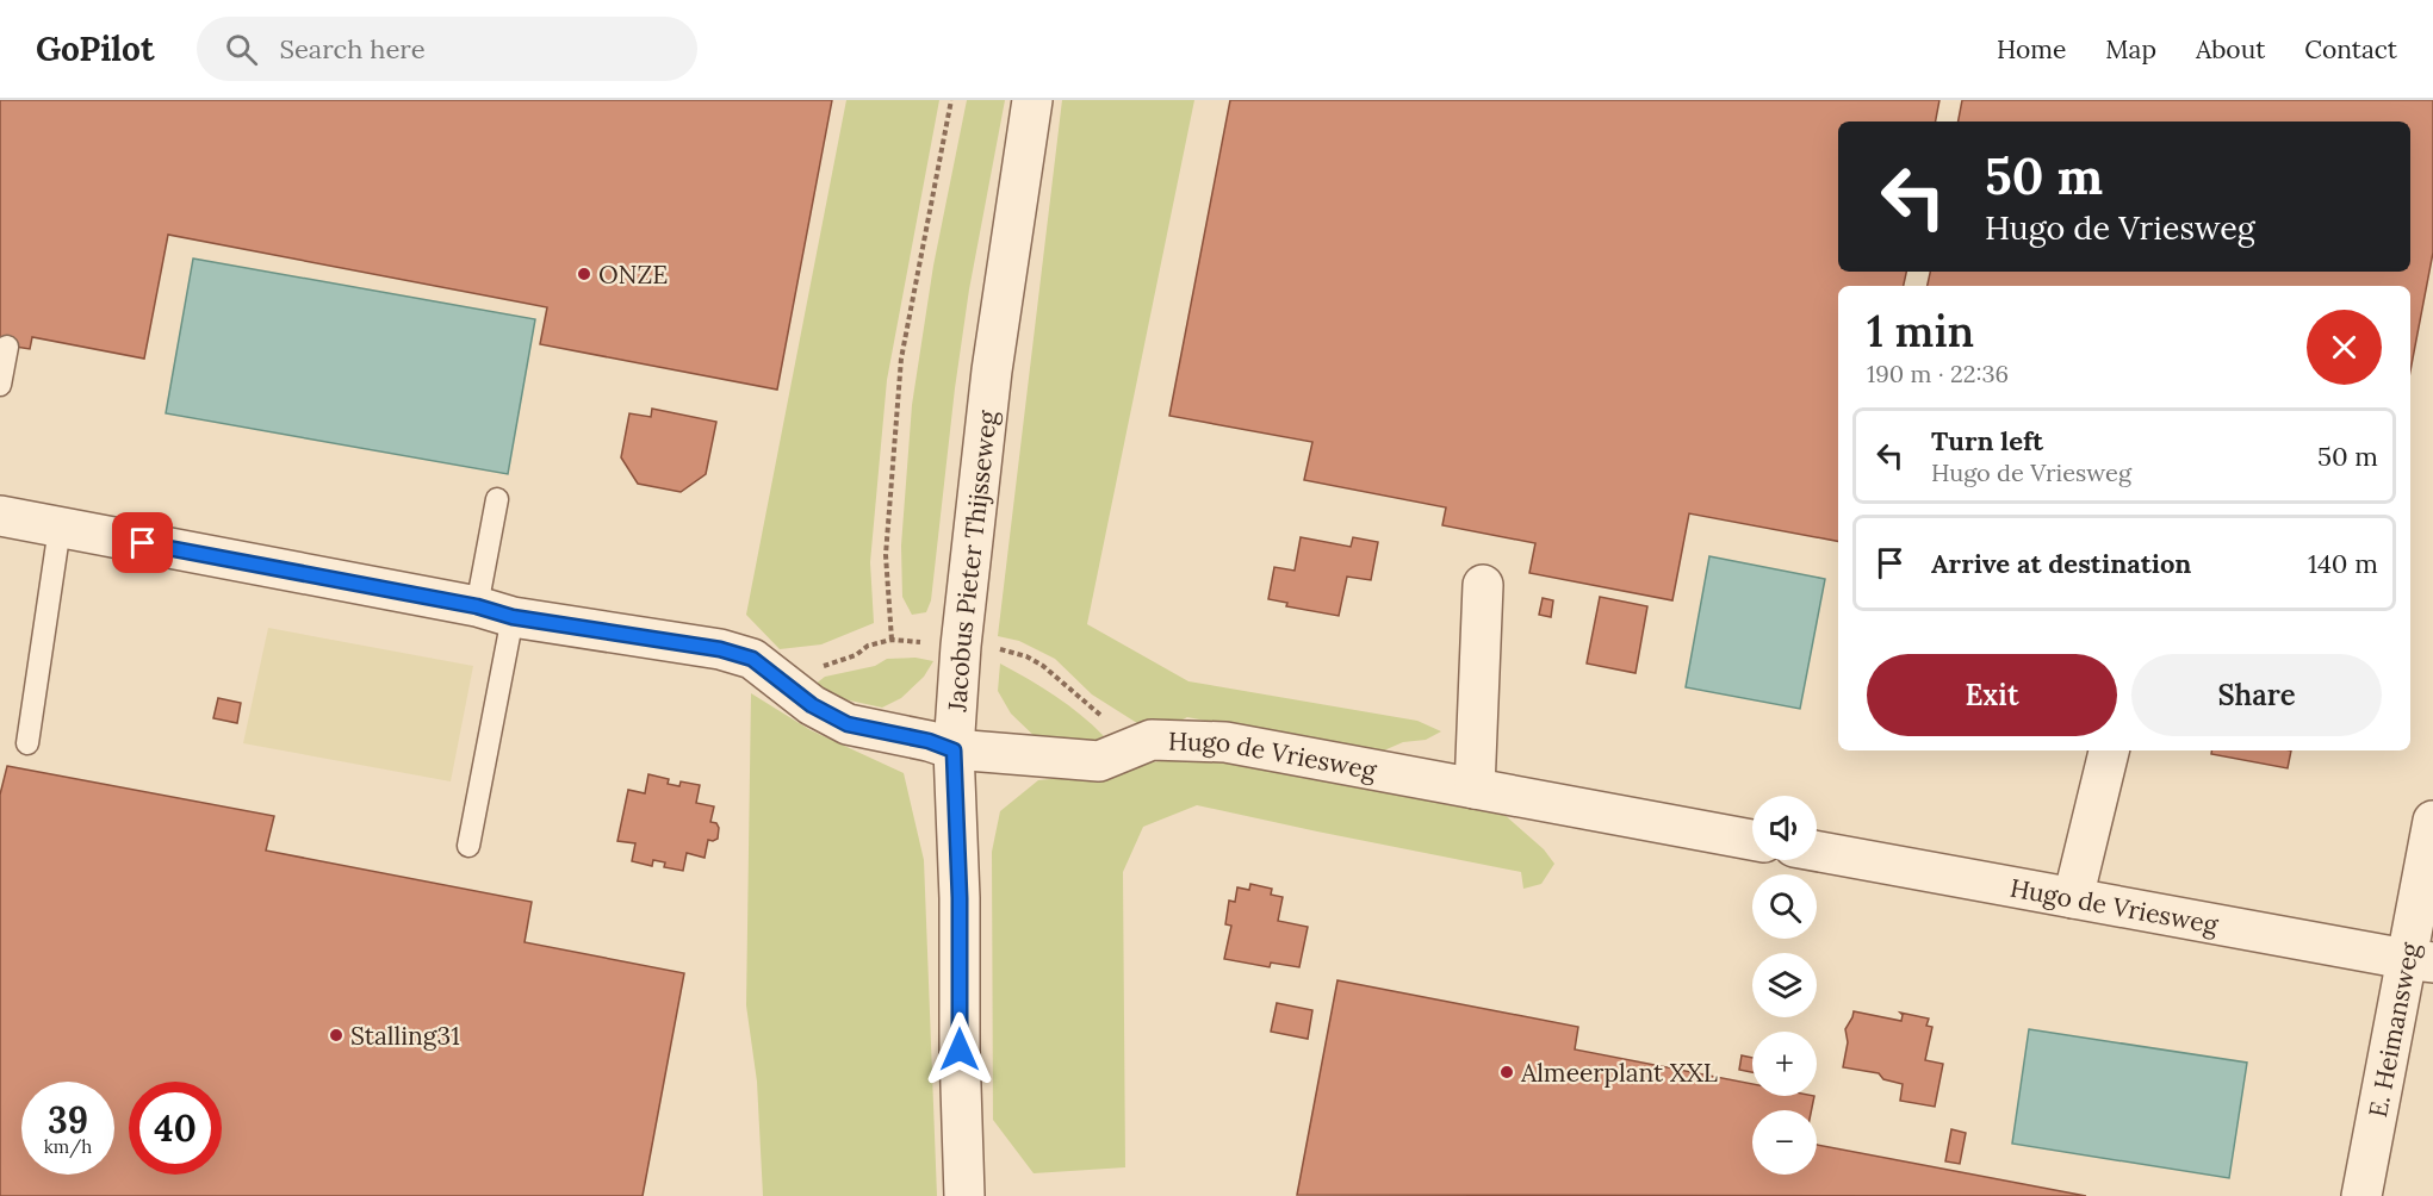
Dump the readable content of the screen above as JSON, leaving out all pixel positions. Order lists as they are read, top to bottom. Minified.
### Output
{"streets":{"street":["Jacobus Pieter Thijsseweg","Hugo de Vriesweg","E. Heimansweg"]},"crossings":[["Jacobus Pieter Thijsseweg","Hugo de Vriesweg"],["Hugo de Vriesweg","E. Heimansweg"]],"places":["ONZE","Stalling31","Almeerplant XXL"],"page":{"header":"GoPilot","search":"Search here","nav":["Home","Map","About","Contact"],"turn":["50 m","Hugo de Vriesweg"],"heading":["1 min","190 m · 22:36"],"list":[{"name":"Turn left","note":"Hugo de Vriesweg","value":"50 m"},{"name":"Arrive at destination","value":"140 m"}],"buttons":["Exit","Share"],"map_buttons":["+","−"],"speed":"39 km/h","limit":"40"}}
